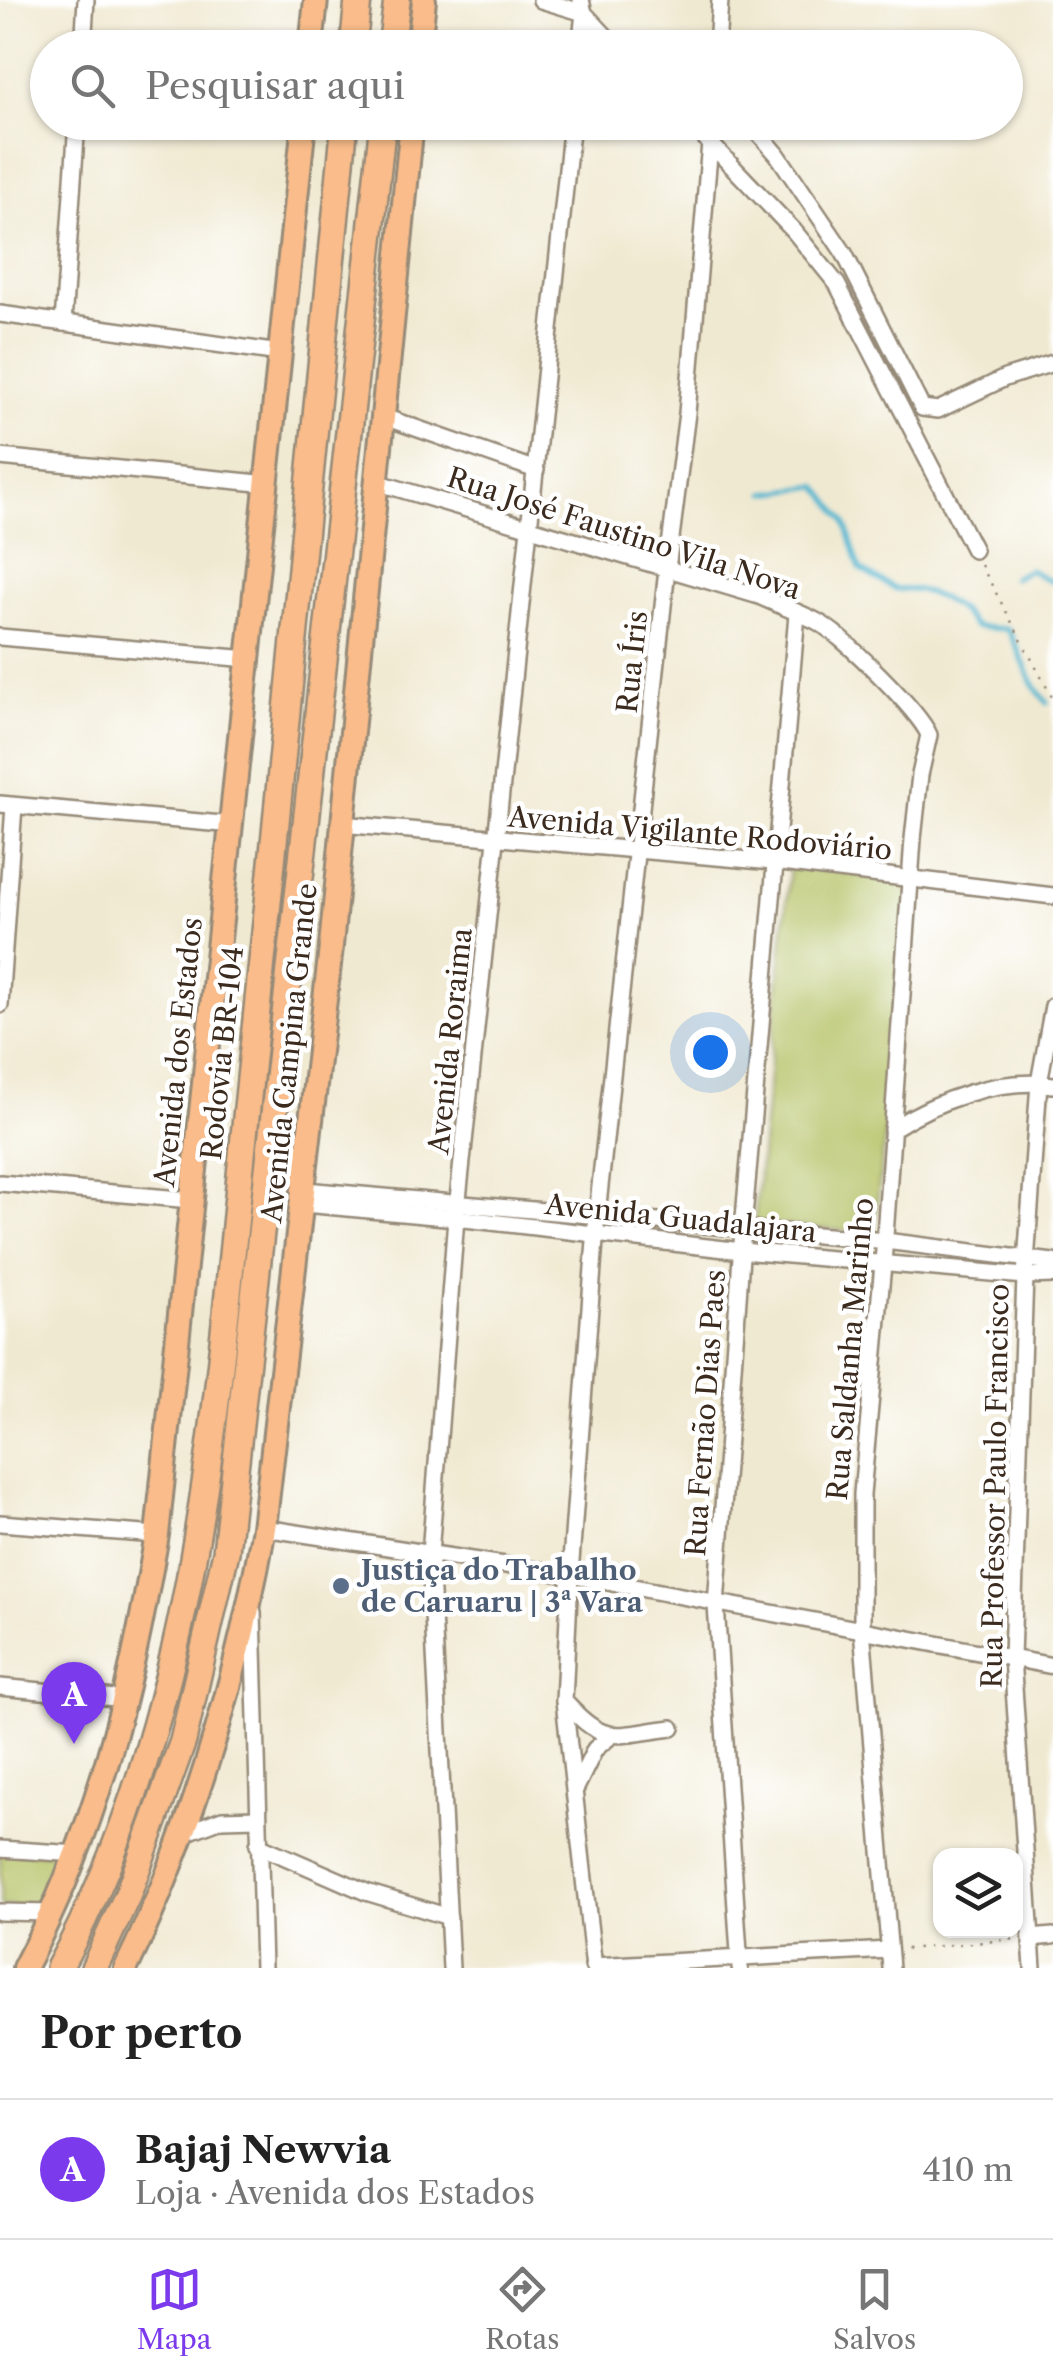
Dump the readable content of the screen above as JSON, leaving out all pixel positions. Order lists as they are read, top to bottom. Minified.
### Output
{"streets":{"highway":["Rodovia BR-104"],"main road":["Avenida dos Estados","Avenida Campina Grande"],"street":["Rua José Faustino Vila Nova","Rua Íris","Avenida Vigilante Rodoviário","Avenida Roraima","Avenida Guadalajara","Rua Saldanha Marinho","Rua Fernão Dias Paes","Rua Professor Paulo Francisco"]},"crossings":[["Rua José Faustino Vila Nova","Rua Íris"],["Rua José Faustino Vila Nova","Avenida Roraima"],["Rua José Faustino Vila Nova","Avenida Campina Grande"],["Rua José Faustino Vila Nova","Rua Saldanha Marinho"],["Rua José Faustino Vila Nova","Rua Fernão Dias Paes"],["Rua Íris","Avenida Vigilante Rodoviário"],["Rua Íris","Avenida Guadalajara"],["Avenida Vigilante Rodoviário","Avenida Roraima"],["Avenida Vigilante Rodoviário","Avenida Campina Grande"],["Avenida Vigilante Rodoviário","Rua Saldanha Marinho"],["Avenida Vigilante Rodoviário","Rua Fernão Dias Paes"],["Avenida Roraima","Avenida Guadalajara"],["Avenida Campina Grande","Avenida Guadalajara"],["Avenida Guadalajara","Rua Saldanha Marinho"],["Avenida Guadalajara","Rua Fernão Dias Paes"],["Avenida Guadalajara","Rua Professor Paulo Francisco"]],"places":["Justiça do Trabalho de Caruaru | 3ª Vara"],"page":{"search":"Pesquisar aqui","pins":"A","heading":"Por perto","list":[{"mark":"A","name":"Bajaj Newvia","note":"Loja · Avenida dos Estados","value":"410 m"}],"nav":["Mapa","Rotas","Salvos"]}}
